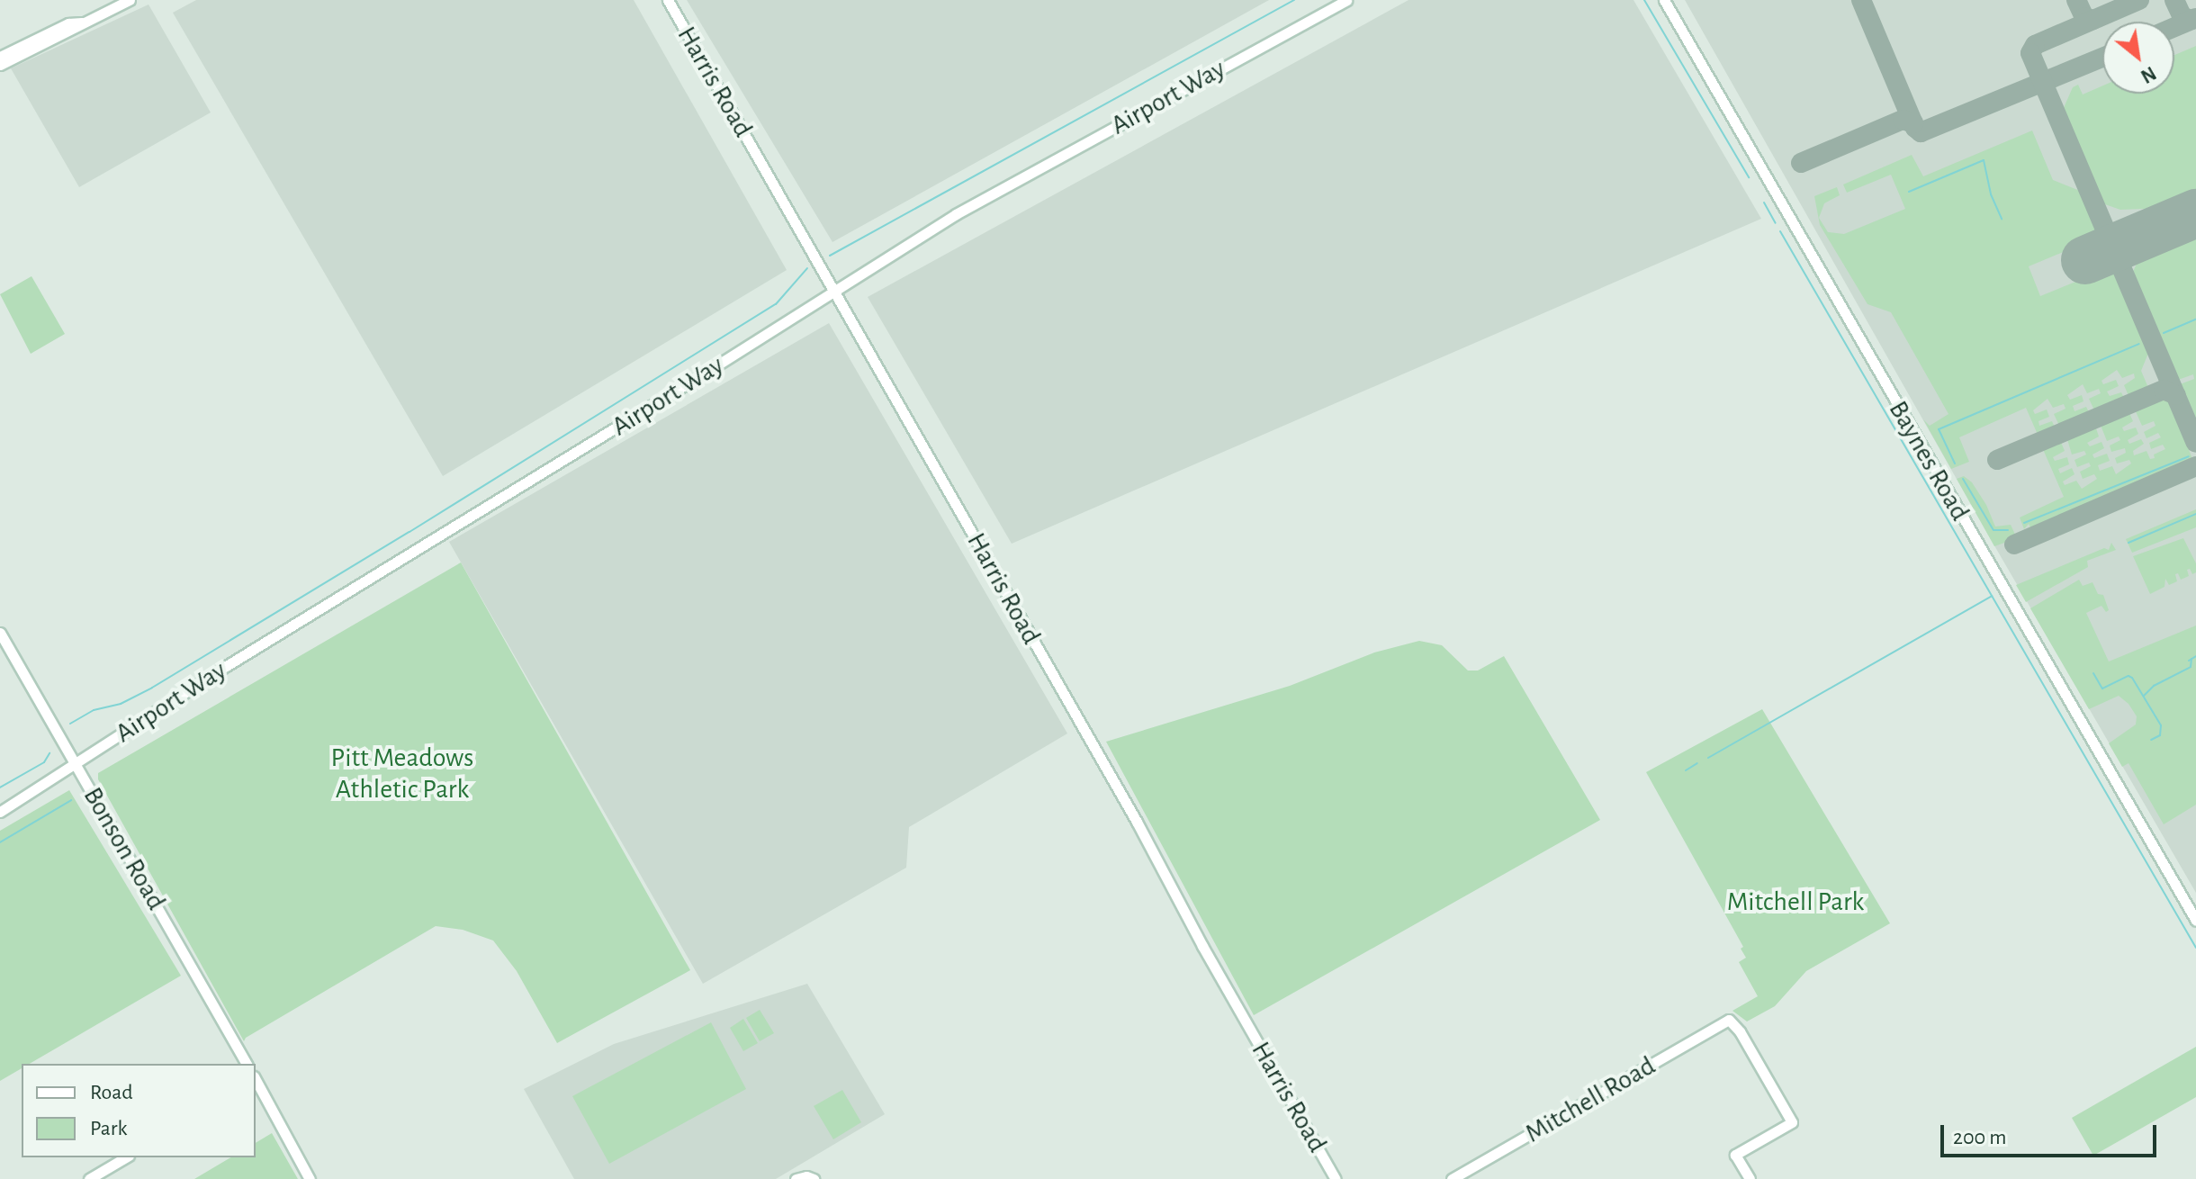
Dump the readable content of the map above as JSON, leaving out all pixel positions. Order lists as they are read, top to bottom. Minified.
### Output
{"streets":{"street":["Harris Road","Airport Way","Baynes Road","Bonson Road","Mitchell Road"]},"crossings":[["Harris Road","Airport Way"],["Airport Way","Bonson Road"]],"parks":["Pitt Meadows Athletic Park","Mitchell Park"],"legend":["Road","Park"],"scale_bar":"200 m","north":"bottom right"}
